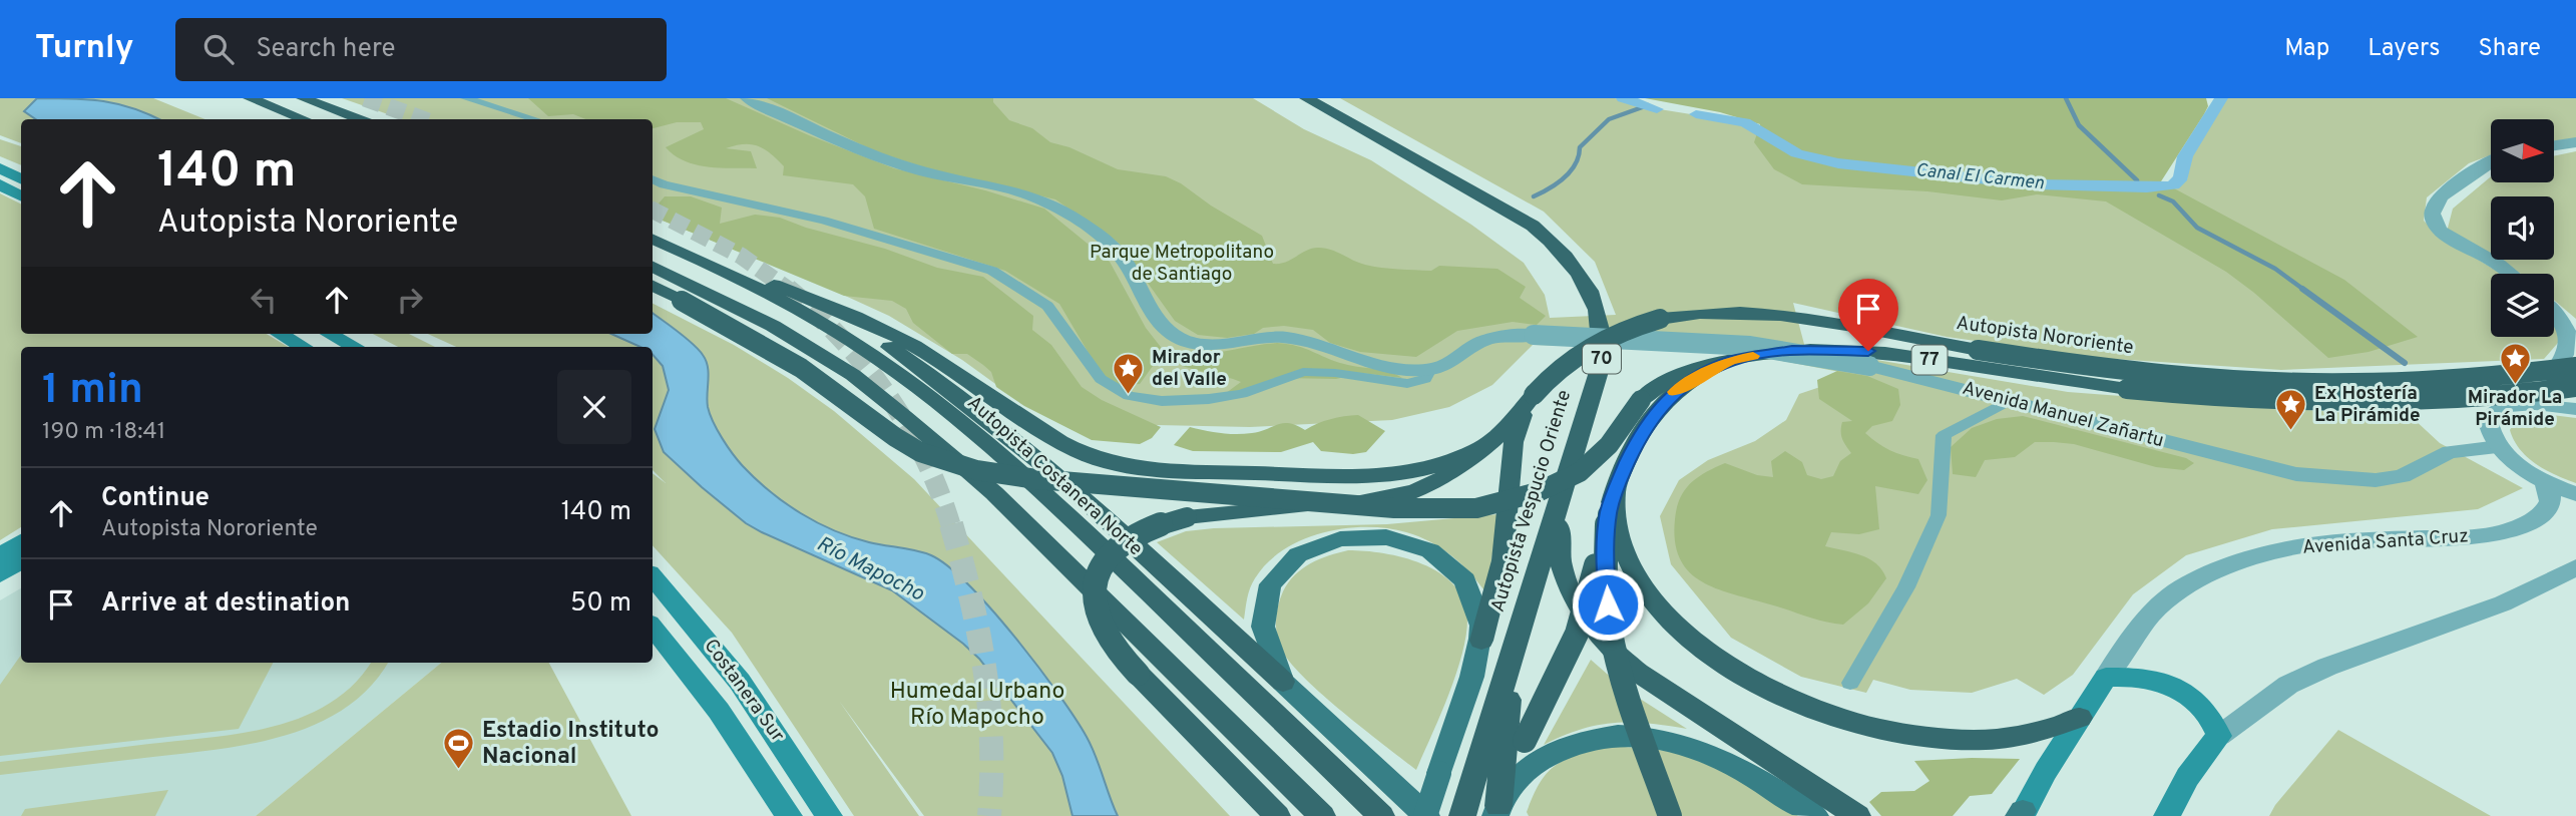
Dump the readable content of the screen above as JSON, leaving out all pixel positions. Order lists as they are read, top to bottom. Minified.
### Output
{"streets":{"highway":["Autopista Nororiente","70","77","Autopista Costanera Norte","Autopista Vespucio Oriente"],"main road":["Avenida Santa Cruz","Costanera Sur"],"street":["Avenida Manuel Zañartu"]},"water":["Canal El Carmen","Río Mapocho"],"parks":["Parque Metropolitano de Santiago","Humedal Urbano Río Mapocho"],"places":{"place":["Mirador La Pirámide","Mirador del Valle","Ex Hostería La Pirámide"],"sports":["Estadio Instituto Nacional"]},"north":"right","page":{"header":"Turnly","search":"Search here","nav":["Map","Layers","Share"],"turn":["140 m","Autopista Nororiente"],"heading":["1 min","190 m · 18:41"],"list":[{"name":"Continue","note":"Autopista Nororiente","value":"140 m"},{"name":"Arrive at destination","value":"50 m"}]}}
